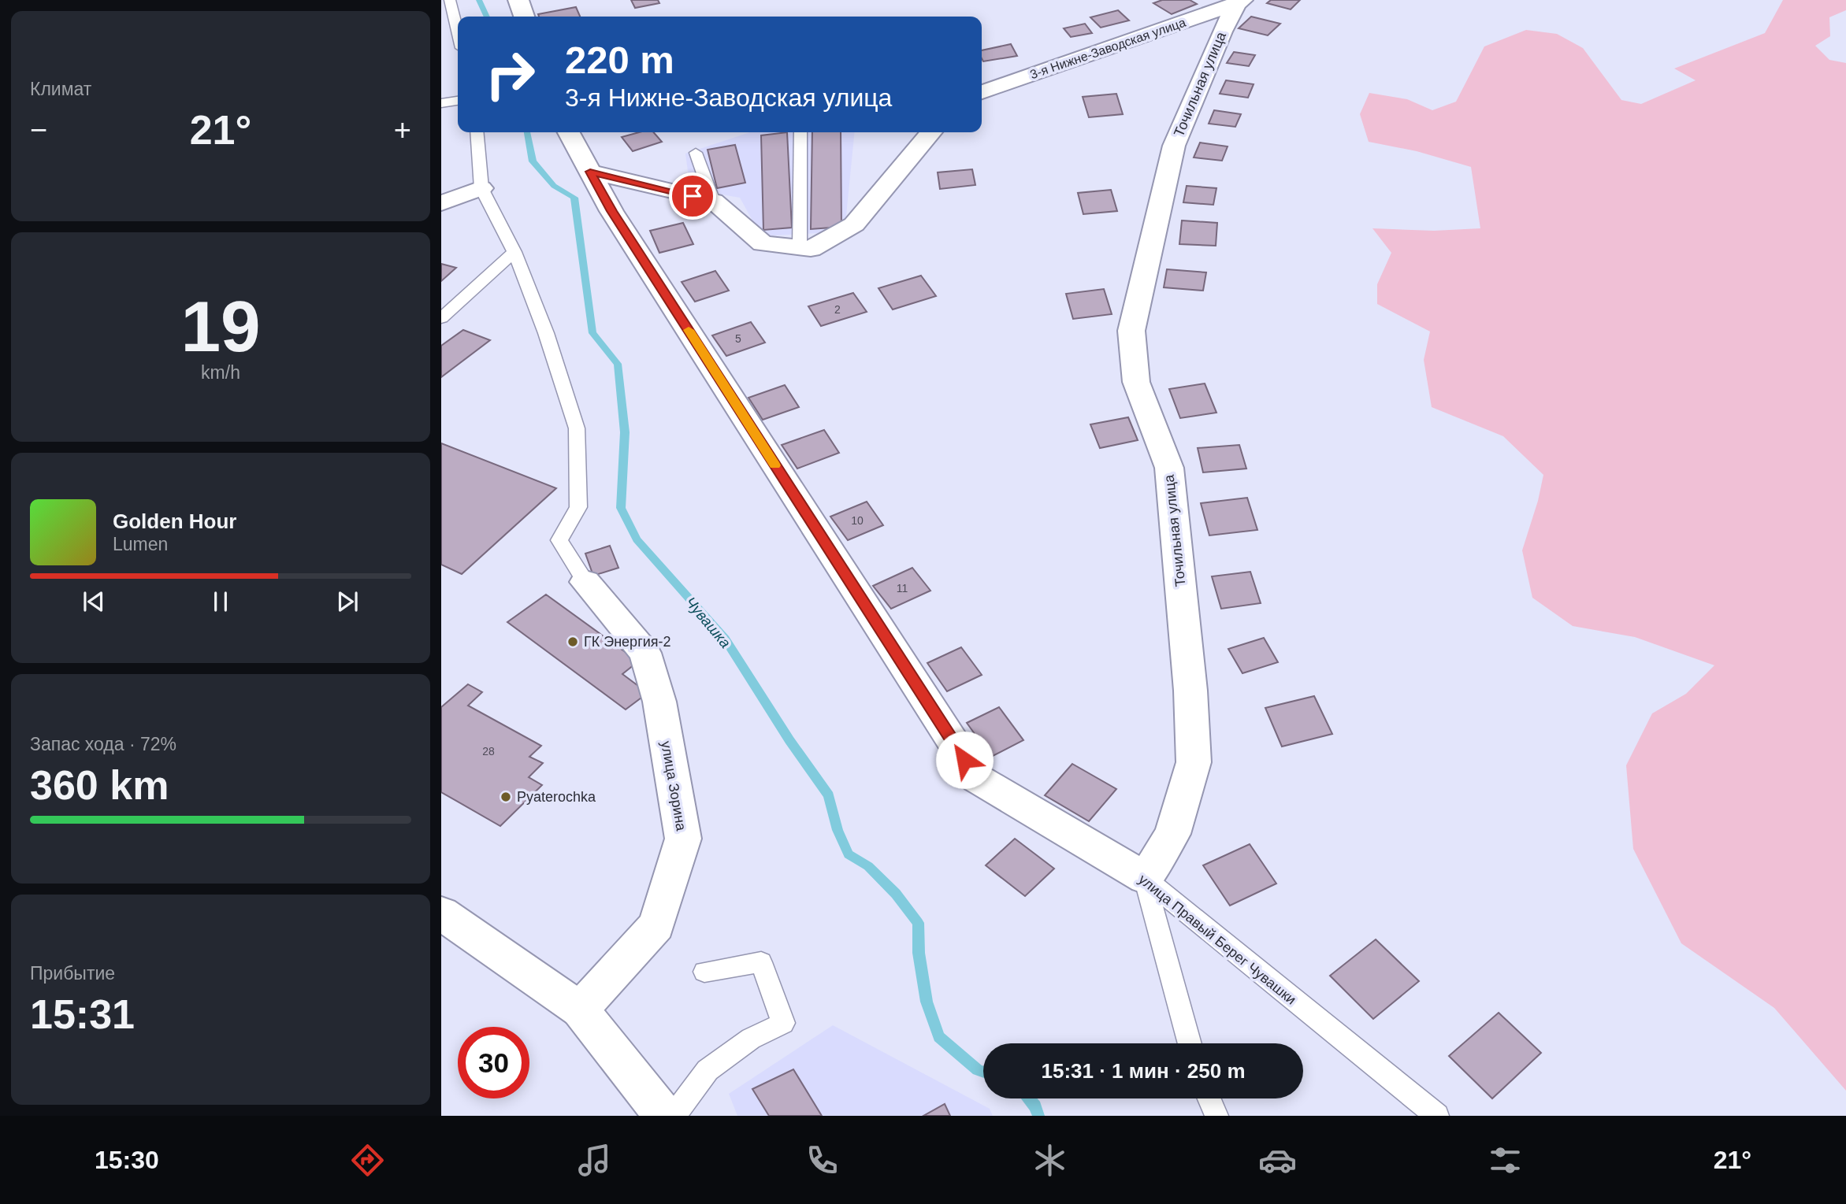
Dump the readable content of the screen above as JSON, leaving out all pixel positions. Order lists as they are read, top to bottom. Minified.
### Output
{"streets":{"street":["3-я Нижне-Заводская улица","Точильная улица","улица Зорина","улица Правый Берег Чувашки"]},"crossings":[["3-я Нижне-Заводская улица","Точильная улица"],["Точильная улица","улица Правый Берег Чувашки"]],"water":["Чувашка"],"places":["ГК Энергия-2","Pyaterochka"],"house_numbers":["2","5","10","11","28"],"page":{"tile":["Климат",["19","km/h"],["Запас хода · 72%","360 km"],["Прибытие","15:31"]],"turn":["220 m","3-я Нижне-Заводская улица"],"heat":["−","21°","+"],"song":["Golden Hour","Lumen"],"limit":"30","trip":"15:31 · 1 мин · 250 m","tabs":["15:30","21°"]}}
